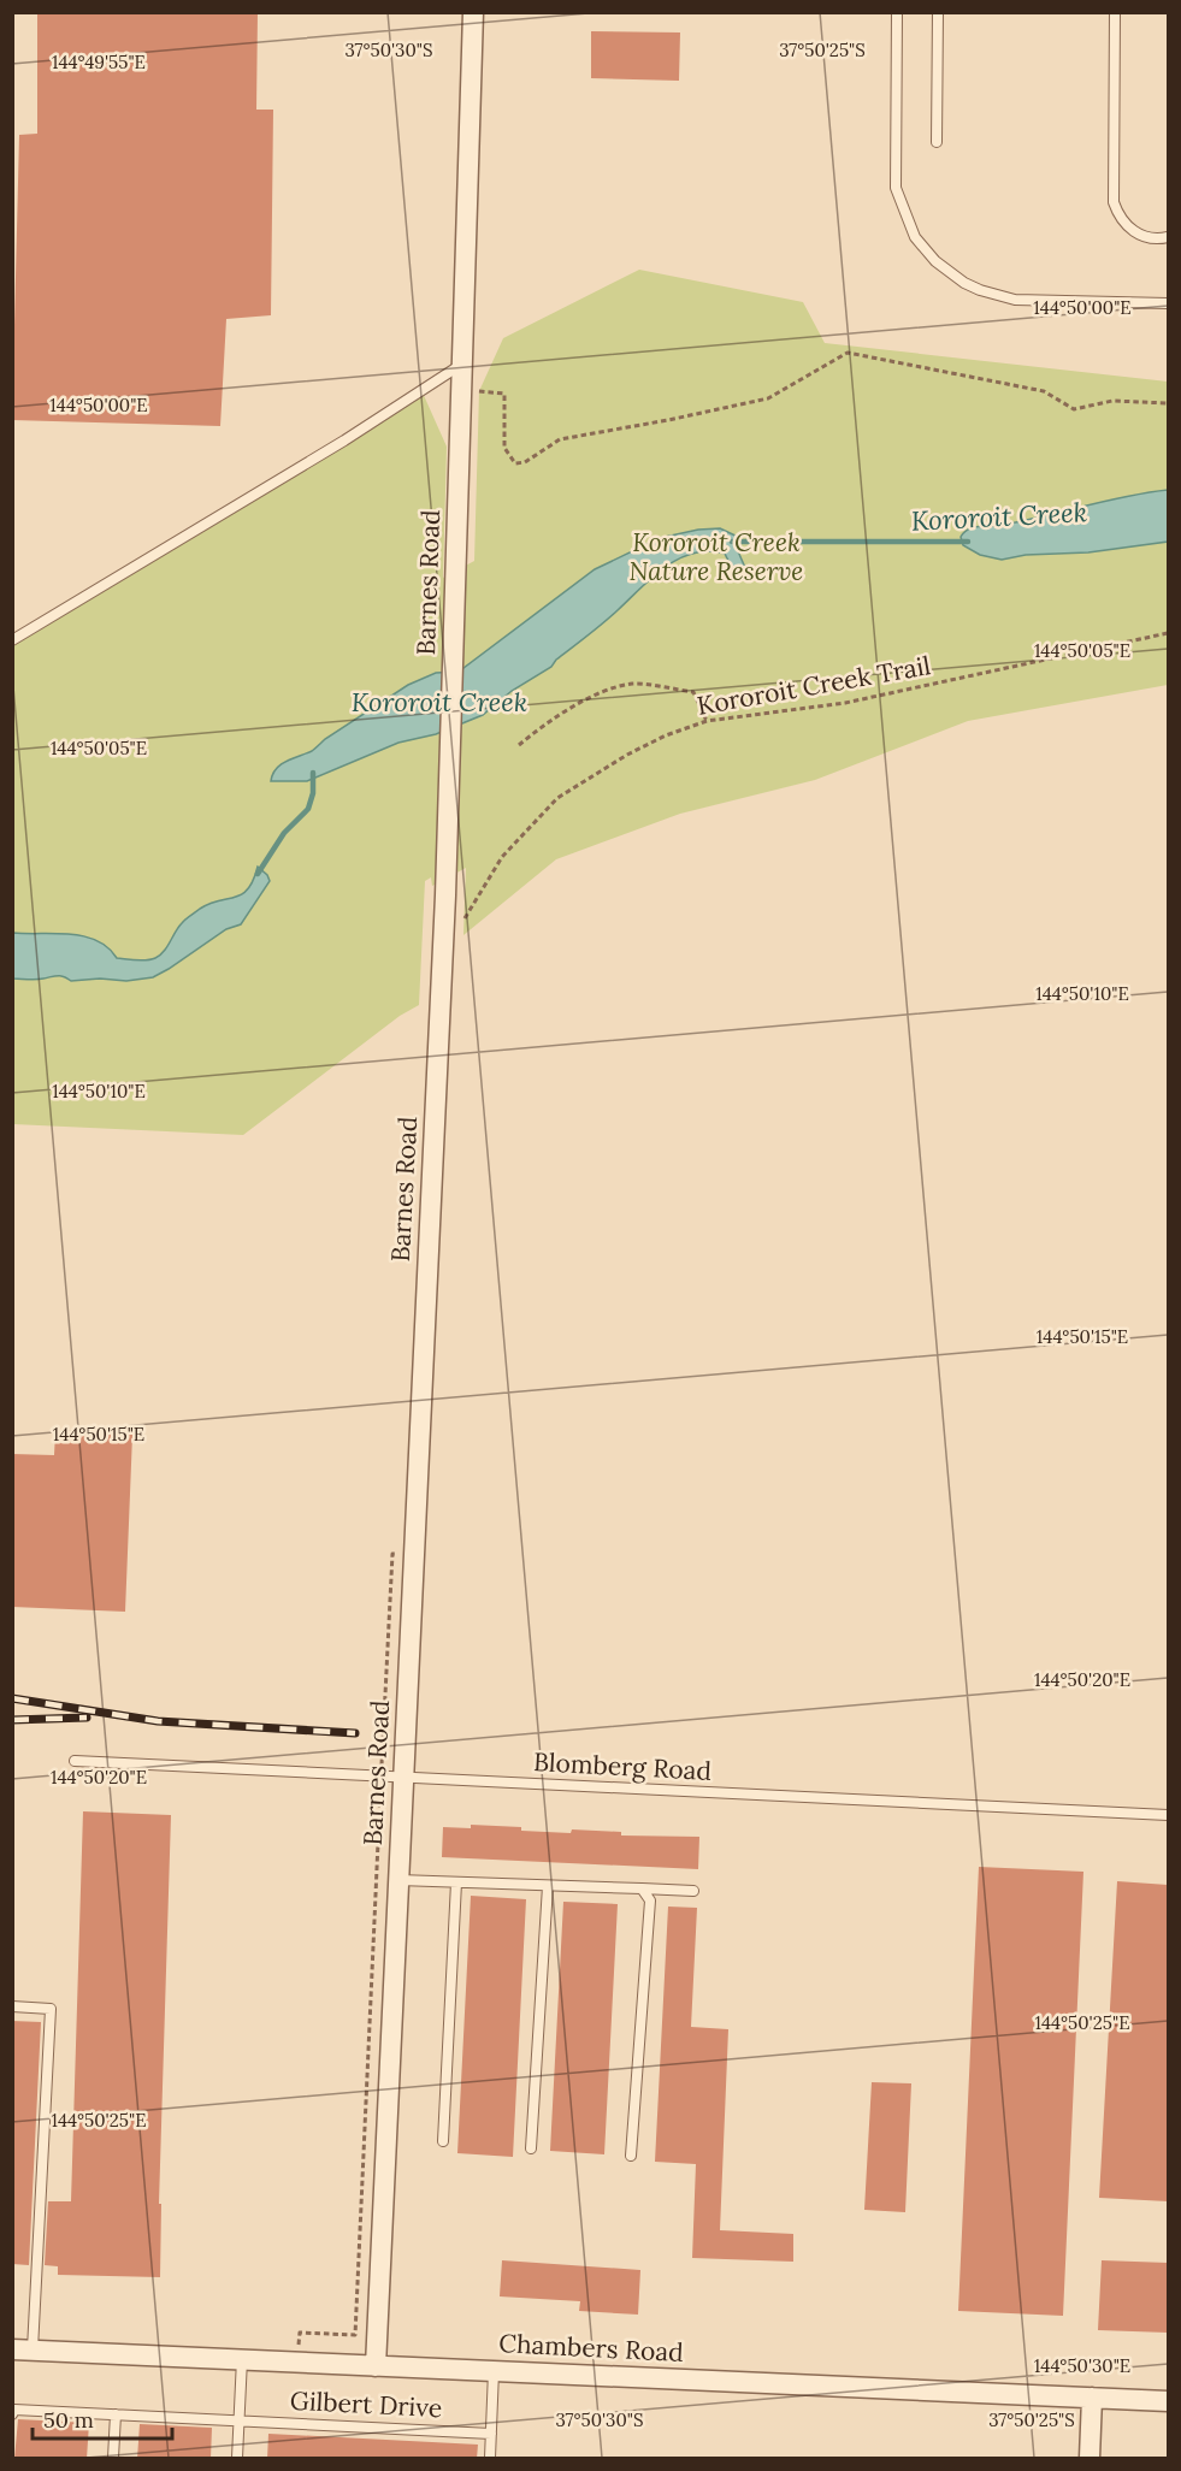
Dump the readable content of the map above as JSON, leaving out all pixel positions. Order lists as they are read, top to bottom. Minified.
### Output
{"streets":{"street":["Barnes Road","Chambers Road"],"lane":["Blomberg Road","Gilbert Drive"],"path":["Kororoit Creek Trail"]},"crossings":[["Barnes Road","Blomberg Road"],["Barnes Road","Chambers Road"]],"water":["Kororoit Creek"],"parks":["Kororoit Creek Nature Reserve"],"scale_bar":"50 m","coordinates":["37°50'30\"S","37°50'25\"S","144°49'55\"E","144°50'00\"E","144°50'05\"E","144°50'10\"E","144°50'15\"E","144°50'20\"E","144°50'25\"E","144°50'30\"E"]}
